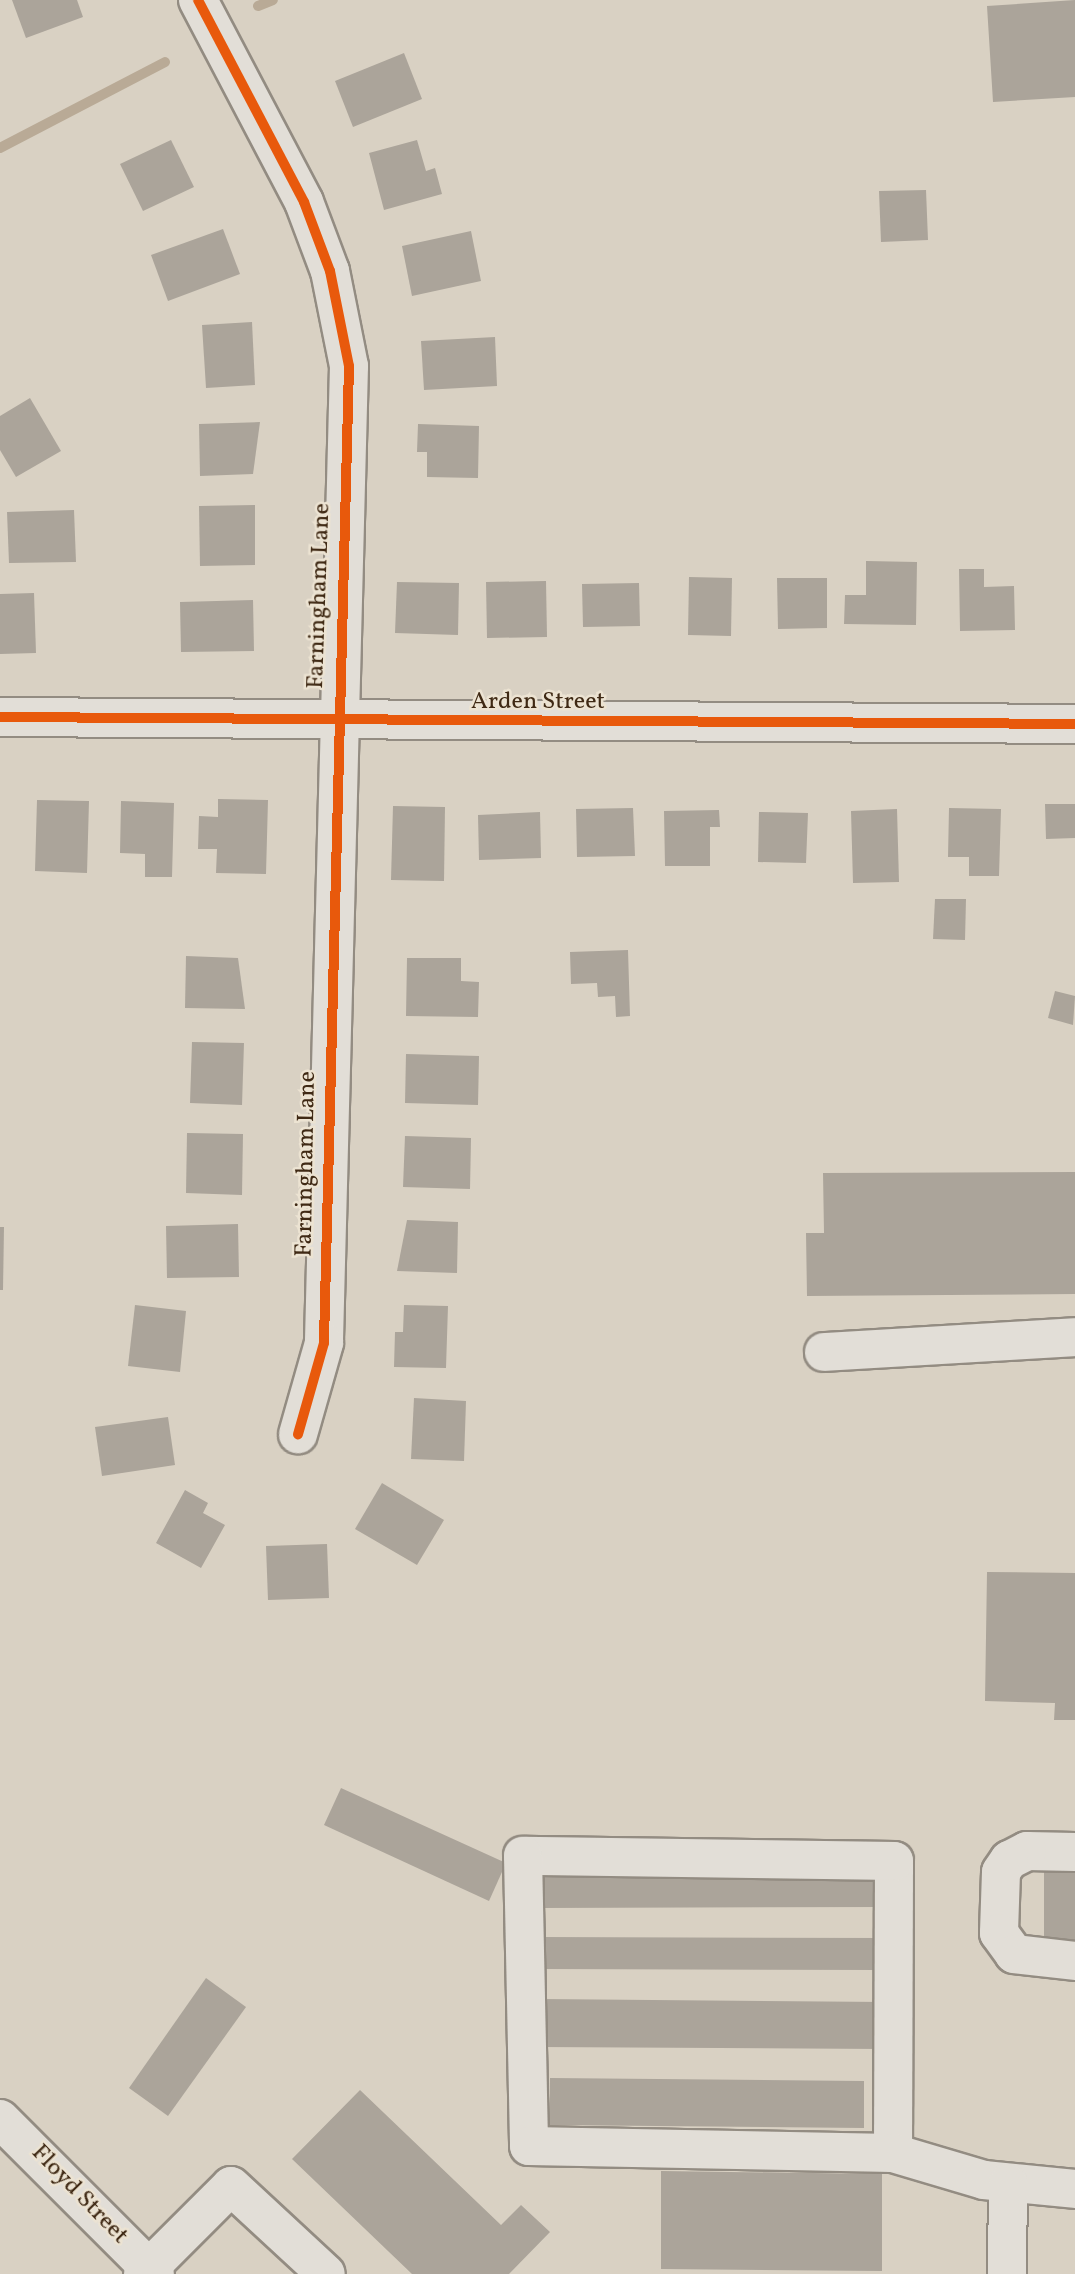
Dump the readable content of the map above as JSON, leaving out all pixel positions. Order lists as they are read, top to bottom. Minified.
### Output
{"streets":{"street":["Farningham Lane","Arden Street","Floyd Street"]},"crossings":[["Farningham Lane","Arden Street"]]}
